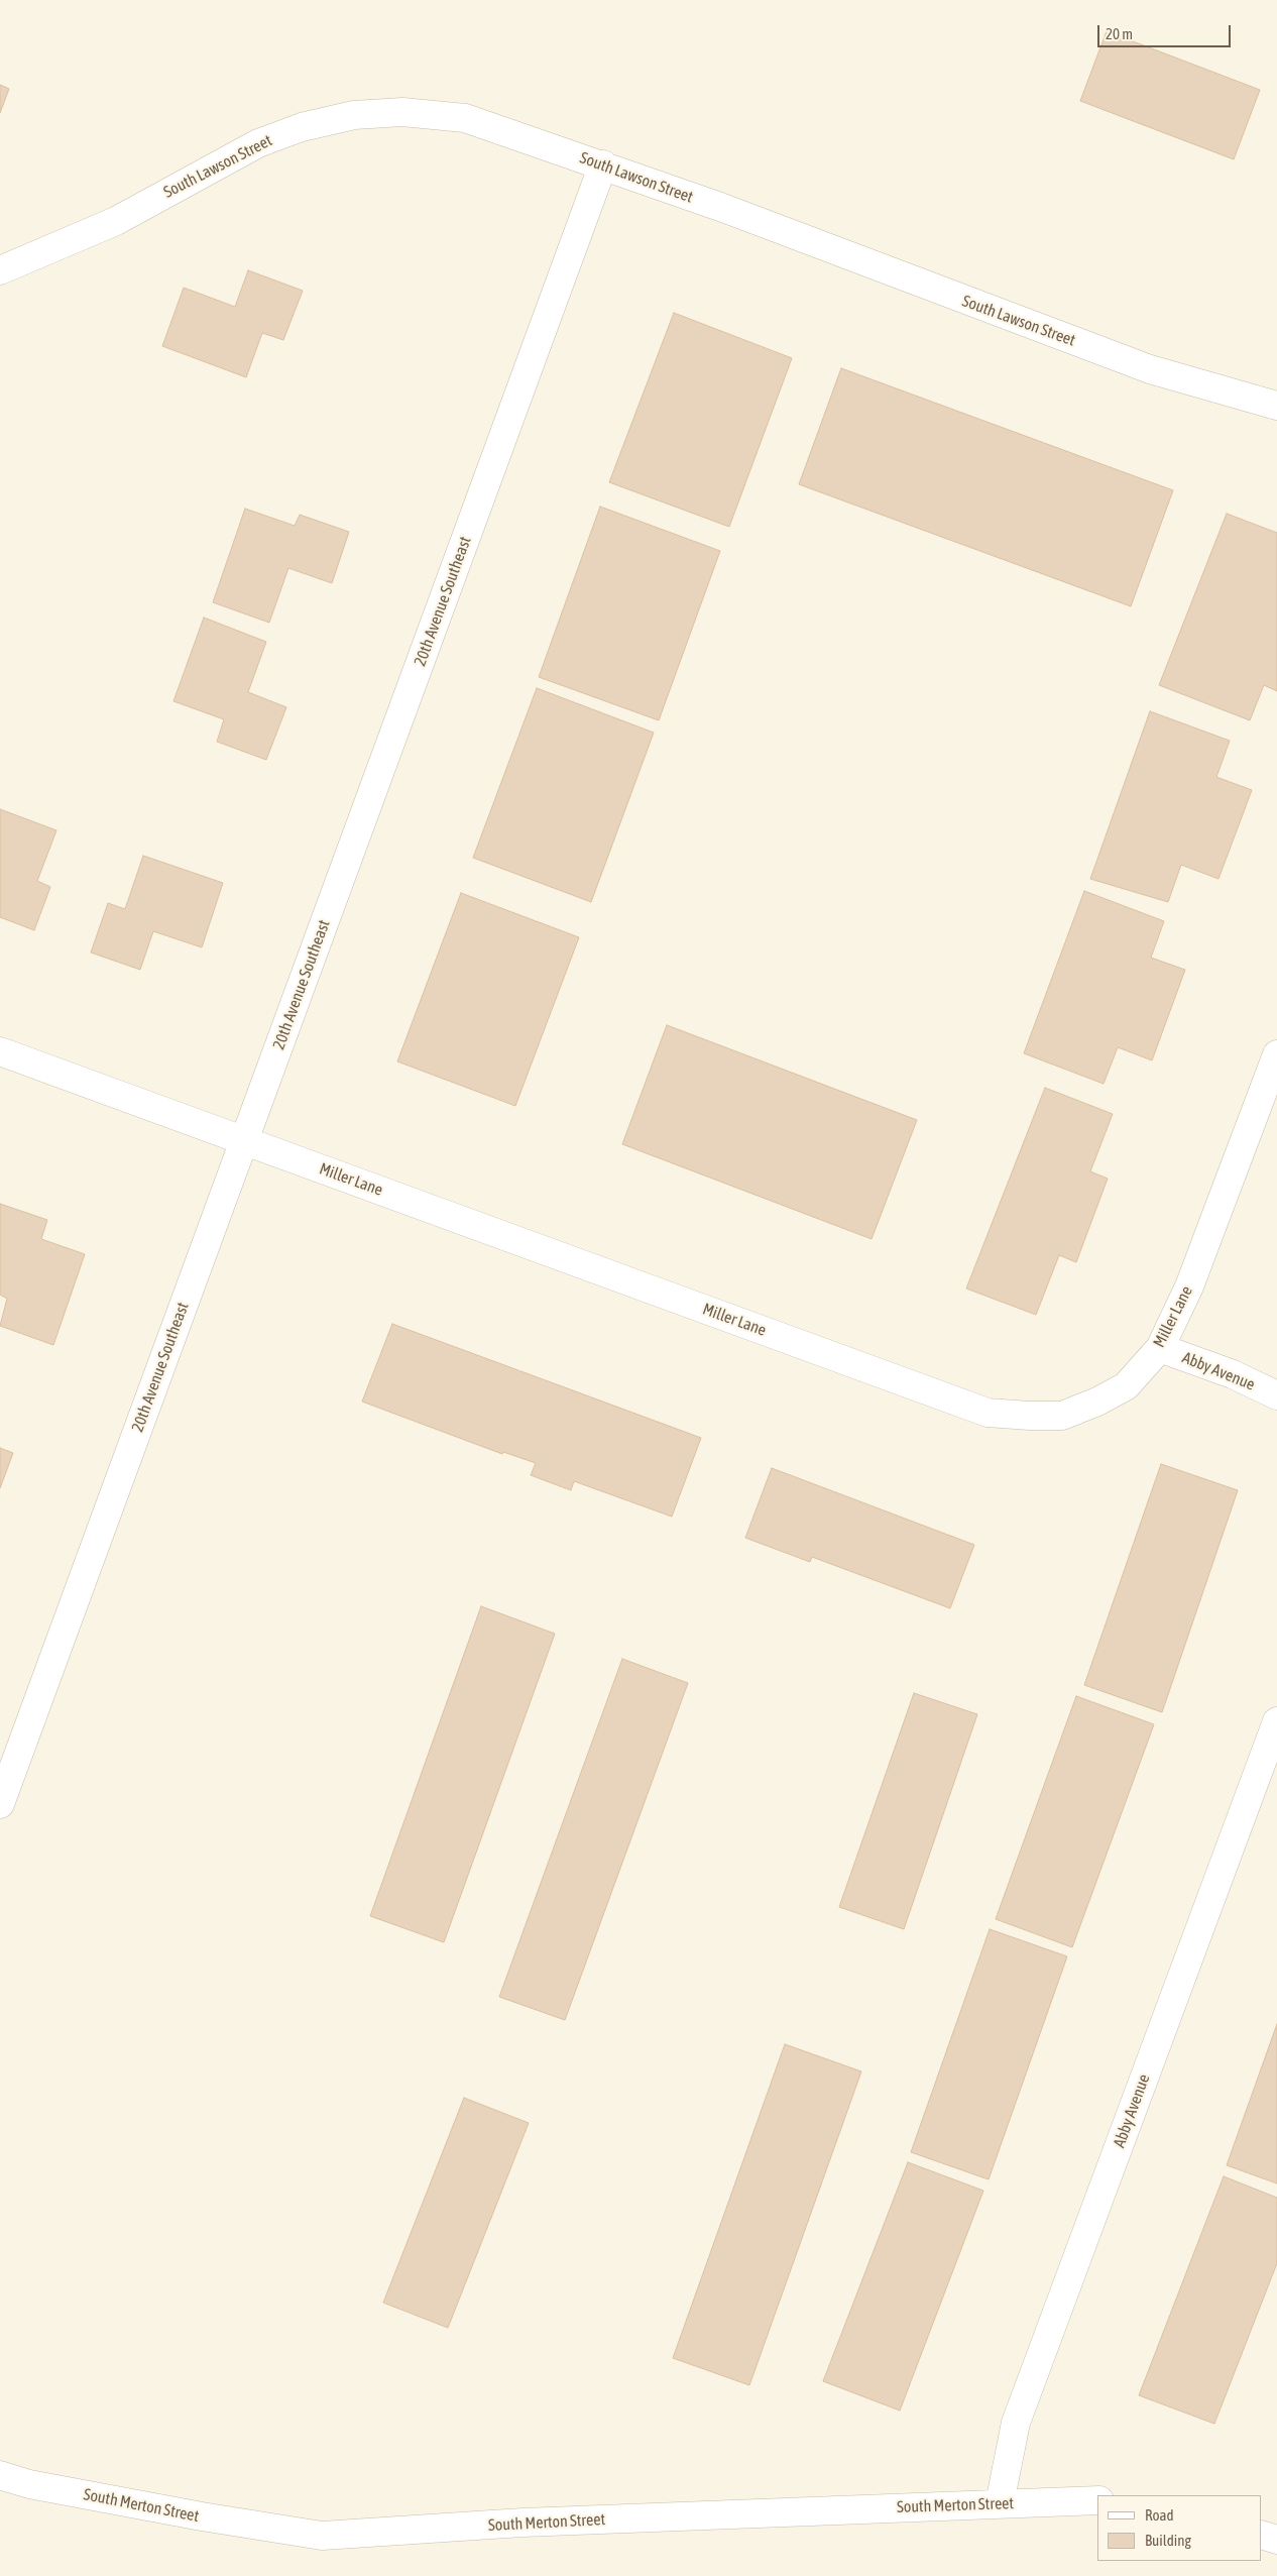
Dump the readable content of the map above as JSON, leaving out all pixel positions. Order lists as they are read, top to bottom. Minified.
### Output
{"streets":{"street":["South Lawson Street","20th Avenue Southeast","Miller Lane","Abby Avenue","South Merton Street"]},"crossings":[["South Lawson Street","20th Avenue Southeast"],["20th Avenue Southeast","Miller Lane"],["Miller Lane","Abby Avenue"],["Abby Avenue","South Merton Street"]],"legend":["Road","Building"],"scale_bar":"20 m"}
